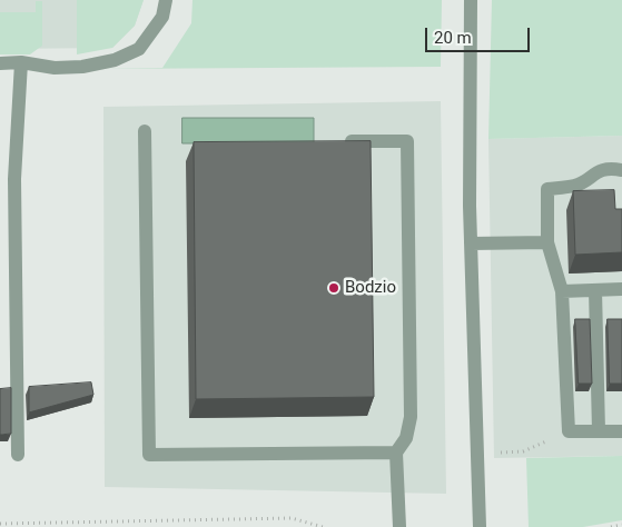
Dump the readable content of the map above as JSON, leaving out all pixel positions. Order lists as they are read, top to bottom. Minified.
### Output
{"places":["Bodzio"],"scale_bar":"20 m"}
